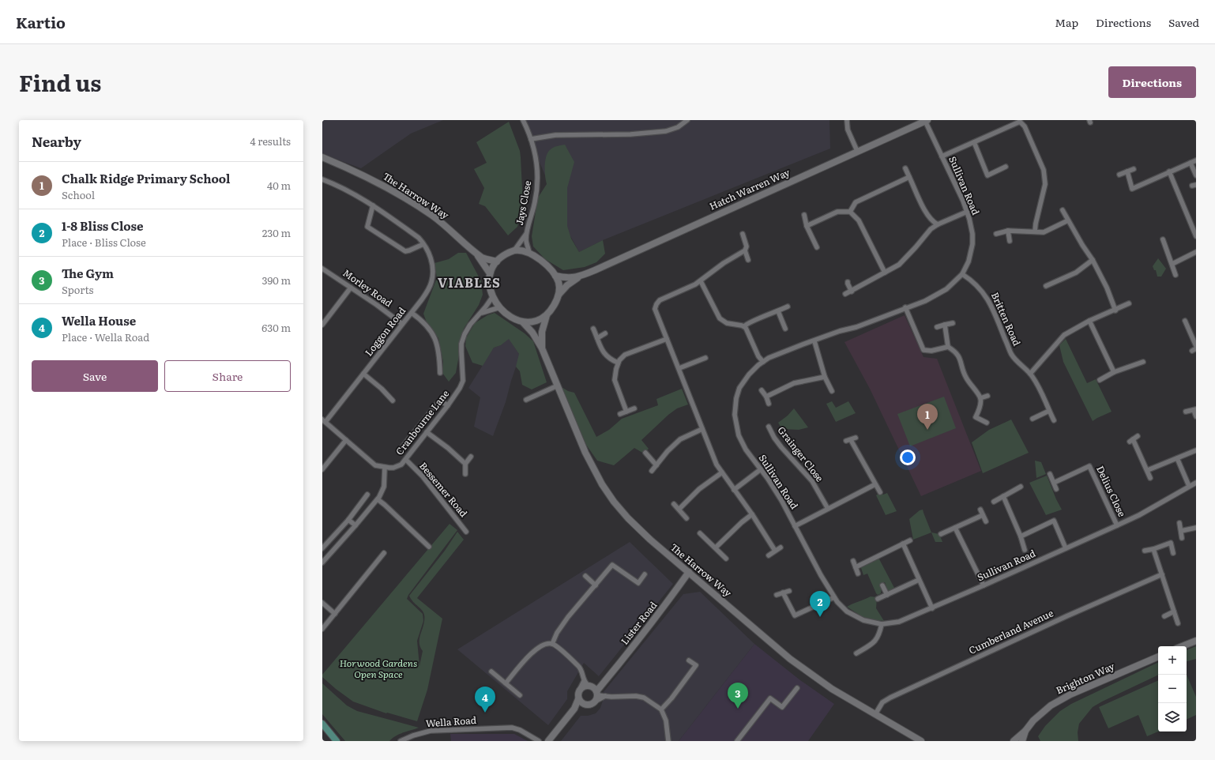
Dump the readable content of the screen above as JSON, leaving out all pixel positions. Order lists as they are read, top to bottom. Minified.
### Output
{"streets":{"street":["Sullivan Road","Hatch Warren Way","The Harrow Way","Jays Close","Morley Road","Britten Road","Loggon Road","Cranbourne Lane","Grainger Close","Bessemer Road","Delius Close","Lister Road","Cumberland Avenue","Brighton Way","Wella Road"]},"crossings":[["Sullivan Road","Hatch Warren Way"],["Sullivan Road","Britten Road"],["Sullivan Road","Delius Close"],["Hatch Warren Way","The Harrow Way"],["Hatch Warren Way","Jays Close"],["Hatch Warren Way","Cranbourne Lane"],["The Harrow Way","Jays Close"],["The Harrow Way","Cranbourne Lane"],["The Harrow Way","Lister Road"],["The Harrow Way","Cumberland Avenue"],["Jays Close","Cranbourne Lane"],["Morley Road","Loggon Road"],["Cranbourne Lane","Bessemer Road"]],"districts":["VIABLES"],"parks":["Horwood Gardens Open Space"],"page":{"header":"Kartio","nav":["Map","Directions","Saved"],"title":"Find us","buttons":["Directions",["Save","Share"]],"heading":["Nearby","4 results"],"list":[{"mark":"1","name":"Chalk Ridge Primary School","note":"School","value":"40 m"},{"mark":"2","name":"1-8 Bliss Close","note":"Place · Bliss Close","value":"230 m"},{"mark":"3","name":"The Gym","note":"Sports","value":"390 m"},{"mark":"4","name":"Wella House","note":"Place · Wella Road","value":"630 m"}],"pins":["1","2","3","4"],"map_buttons":["+","−"]}}
